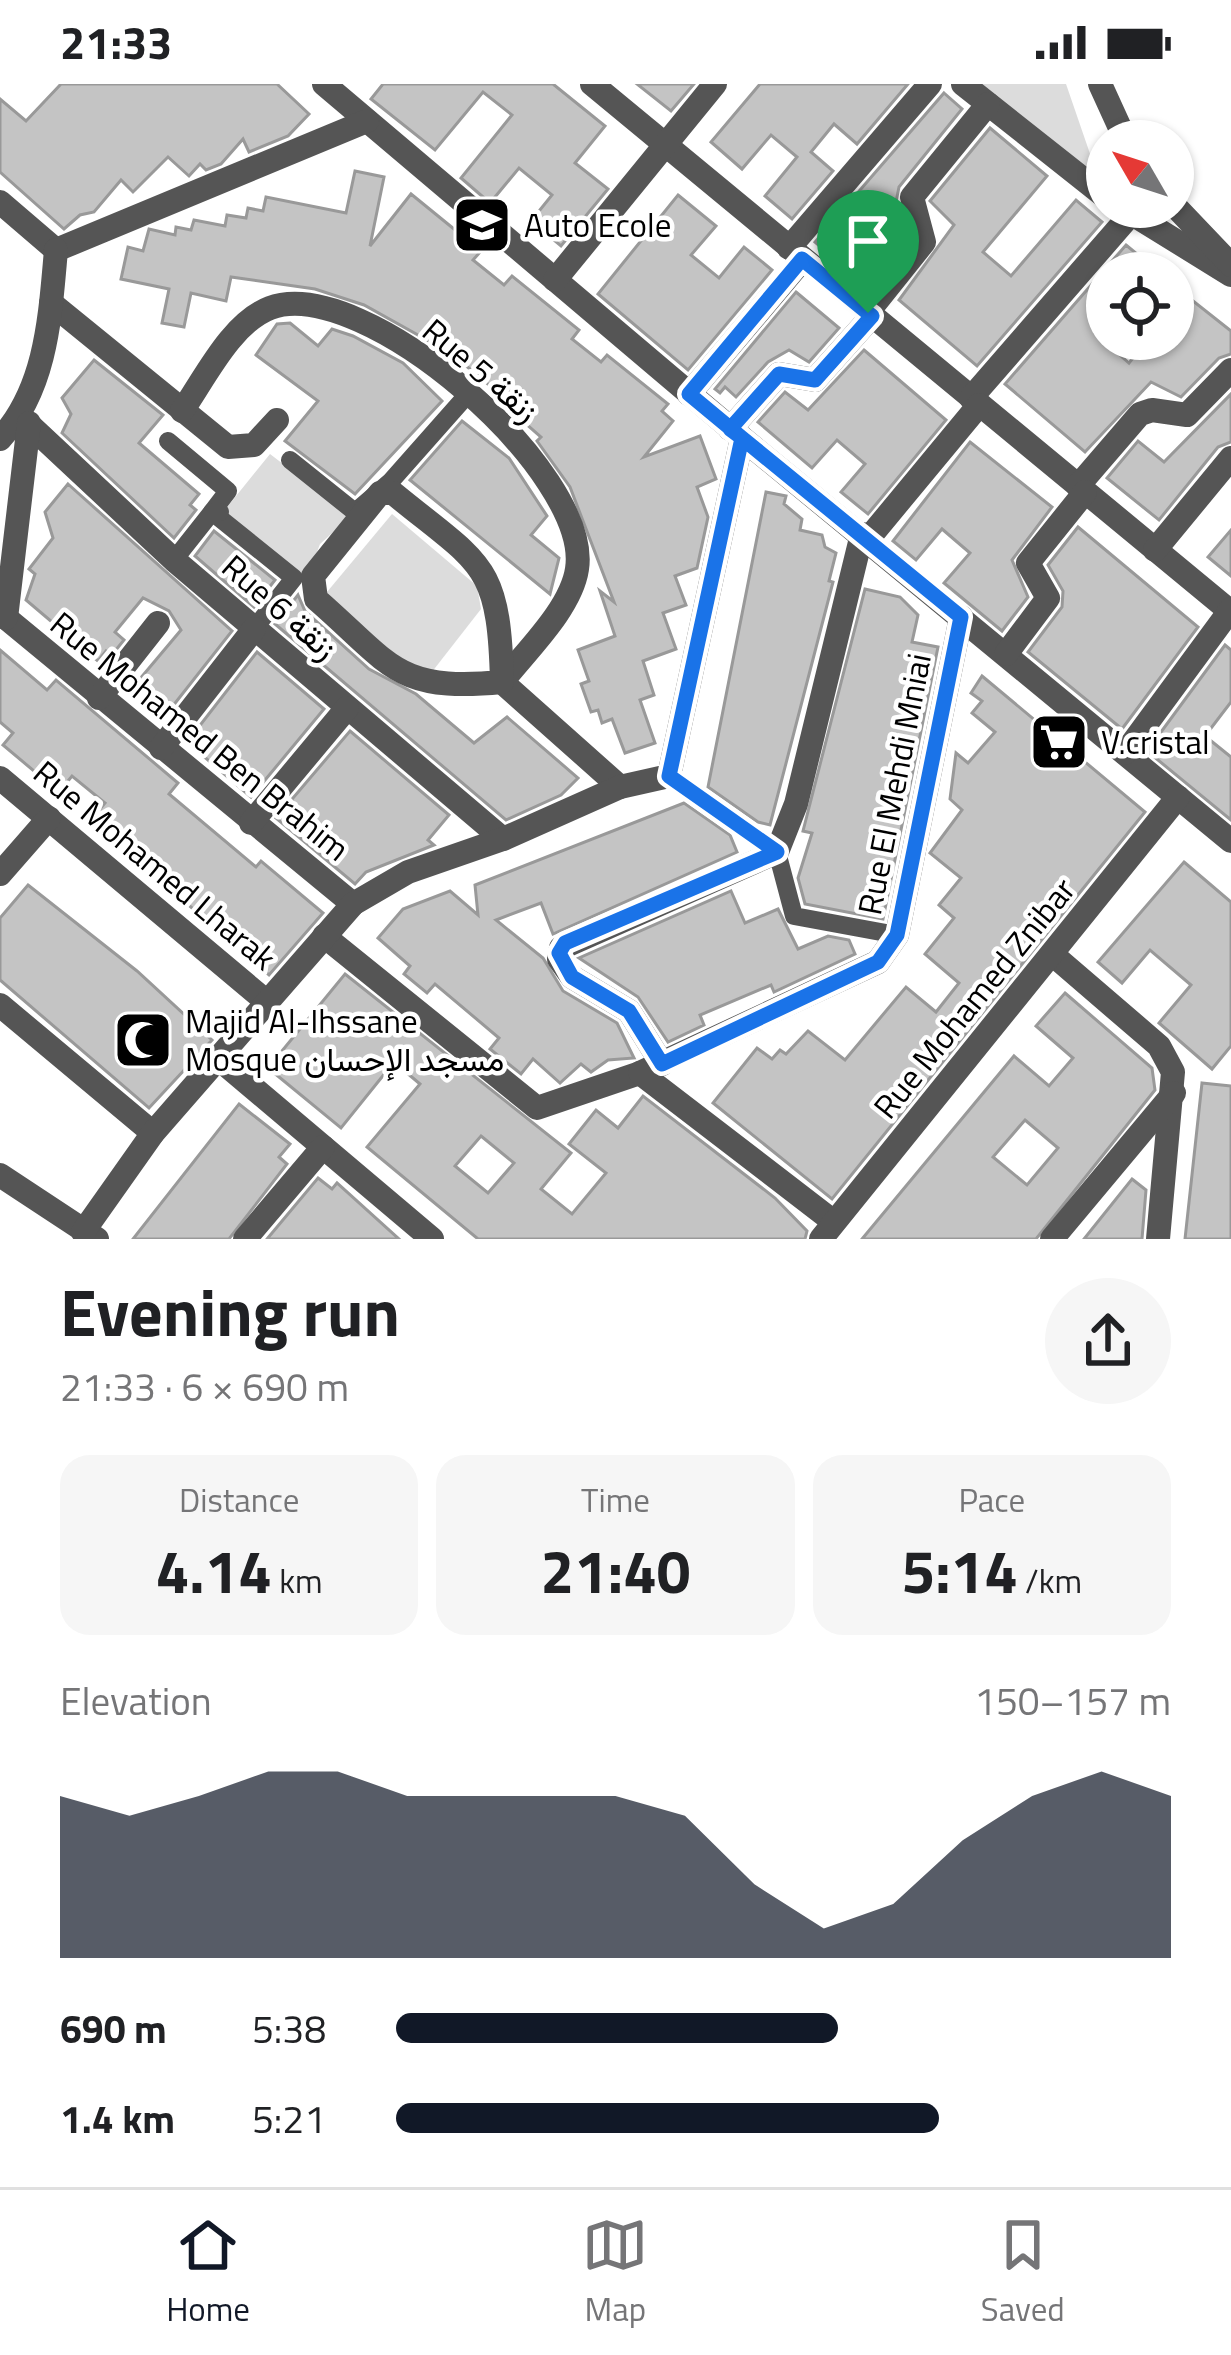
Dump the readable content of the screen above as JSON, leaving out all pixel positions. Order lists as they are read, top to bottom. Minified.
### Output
{"streets":{"street":["Rue 5 زنقة","Rue 6 زنقة","Rue Mohamed Ben Brahim","Rue El Mehdi Mniai","Rue Mohamed Lharak","Rue Mohamed Znibar"]},"crossings":[["Rue 6 زنقة","Rue Mohamed Ben Brahim"]],"places":{"school or university":["Auto Ecole"],"supermarket":["V.cristal"],"mosque":["Majid Al-Ihssane Mosque مسجد الإحسان"]},"north":"top left","page":{"status":"21:33","heading":["Evening run","21:33 · 6 × 690 m"],"stats":[["Distance","4.14 km"],["Time","21:40"],["Pace","5:14 /km"]],"chart":["Elevation","150–157 m"],"list":[{"name":"690 m","note":"5:38"},{"name":"1.4 km","note":"5:21"}],"tabs":["Home","Map","Saved"]}}
